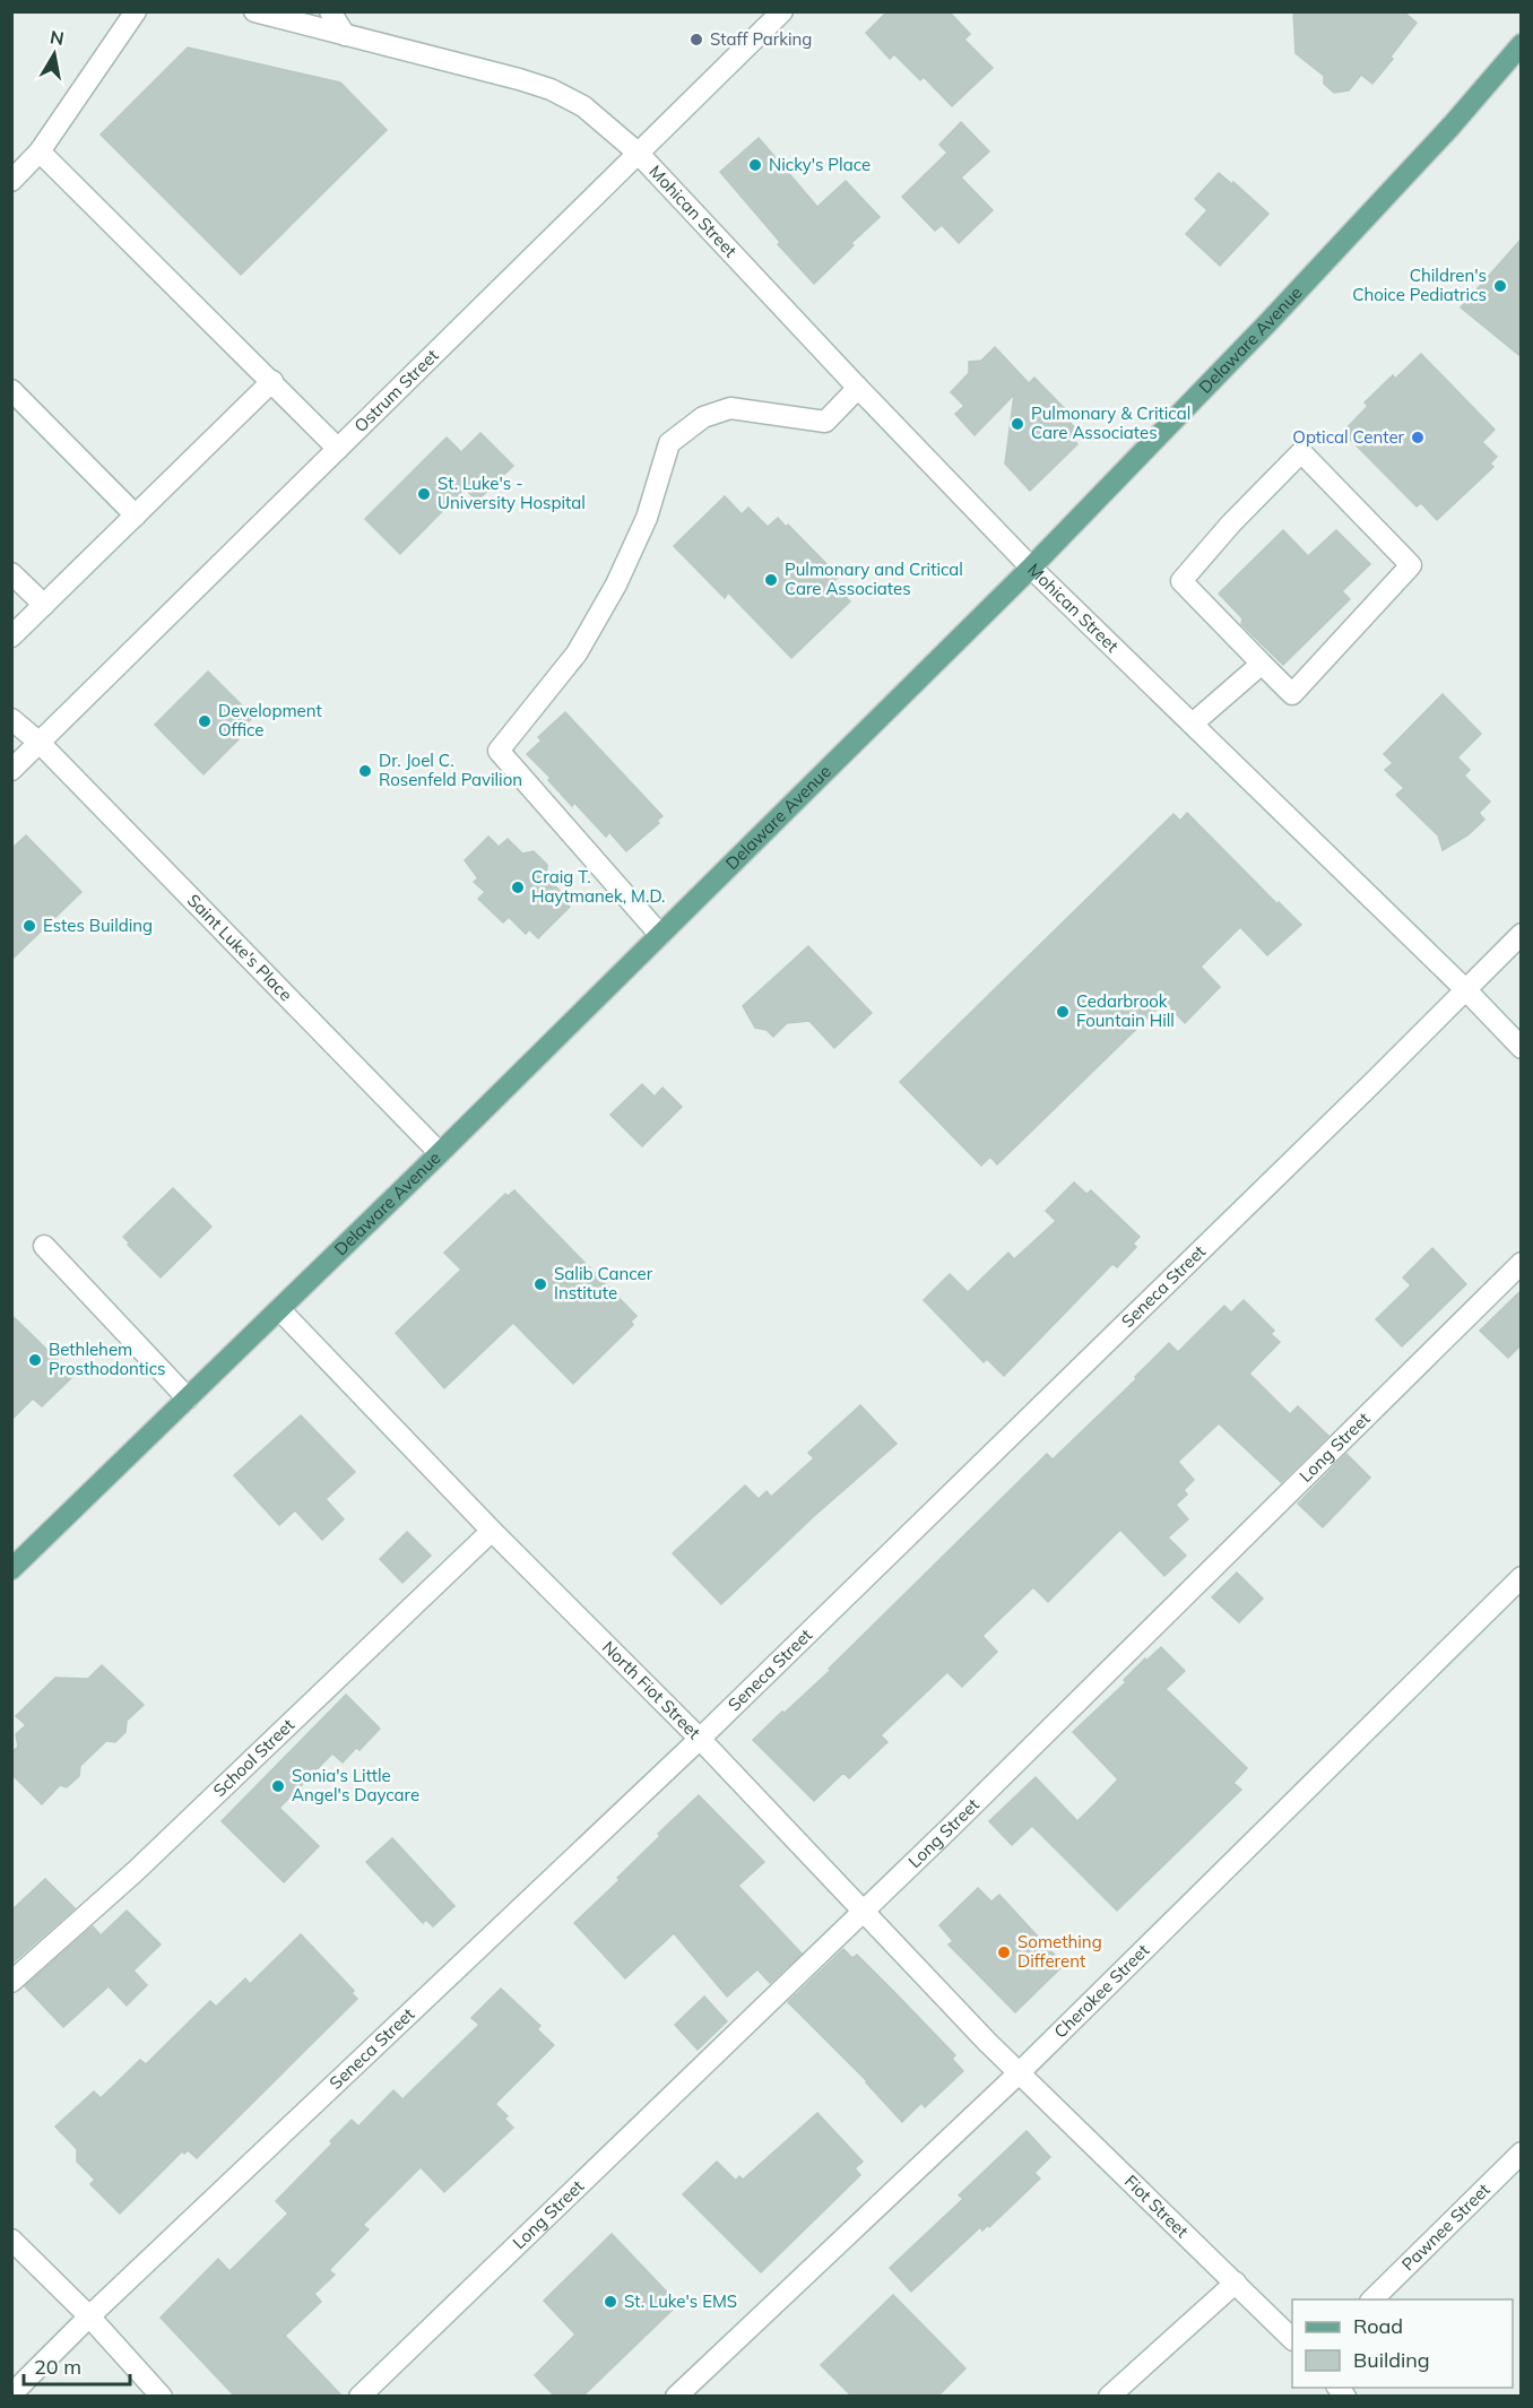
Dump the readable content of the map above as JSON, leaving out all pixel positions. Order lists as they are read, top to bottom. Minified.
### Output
{"streets":{"main road":["Delaware Avenue"],"street":["Mohican Street","Ostrum Street","Saint Luke's Place","Seneca Street","Long Street","North Fiot Street","School Street","Cherokee Street","Fiot Street","Pawnee Street"]},"crossings":[["Mohican Street","Delaware Avenue"],["Mohican Street","Ostrum Street"],["Mohican Street","Seneca Street"],["Delaware Avenue","Saint Luke's Place"],["Delaware Avenue","North Fiot Street"],["Ostrum Street","Saint Luke's Place"],["Seneca Street","North Fiot Street"],["Long Street","North Fiot Street"],["North Fiot Street","School Street"],["North Fiot Street","Cherokee Street"],["North Fiot Street","Fiot Street"],["Cherokee Street","Fiot Street"]],"places":["Staff Parking","Nicky's Place","Children's Choice Pediatrics","Pulmonary & Critical Care Associates","Optical Center","St. Luke's - University Hospital","Pulmonary and Critical Care Associates","Development Office","Dr. Joel C. Rosenfeld Pavilion","Craig T. Haytmanek, M.D.","Estes Building","Cedarbrook Fountain Hill","Salib Cancer Institute","Bethlehem Prosthodontics","Sonia's Little Angel's Daycare","Something Different","St. Luke's EMS"],"legend":["Road","Building"],"scale_bar":"20 m","north":"top"}
